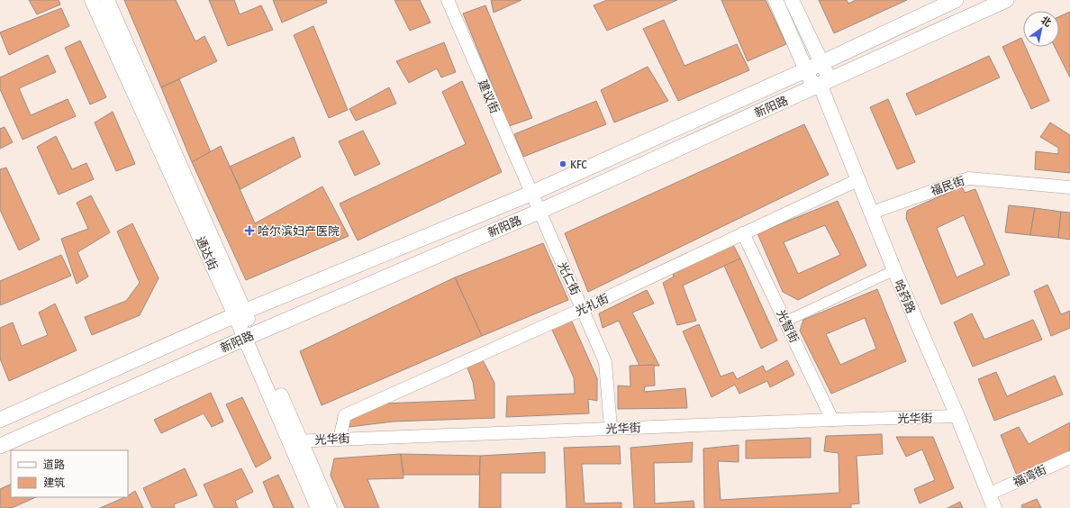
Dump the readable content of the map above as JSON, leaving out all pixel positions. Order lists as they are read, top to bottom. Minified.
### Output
{"streets":{"main road":["新阳路","通达街","哈药路"],"street":["建议街","福民街","光仁街","光礼街","光智街","光华街","福湾街"]},"crossings":[["建议街","新阳路"],["建议街","光仁街"],["新阳路","通达街"],["新阳路","光仁街"],["新阳路","哈药路"],["福民街","哈药路"],["通达街","光华街"],["光仁街","光礼街"],["光仁街","光华街"],["哈药路","光礼街"],["哈药路","光华街"],["哈药路","福湾街"],["光礼街","光智街"],["光礼街","光华街"],["光智街","光华街"]],"places":{"other":["KFC"],"health":["哈尔滨妇产医院"]},"legend":["道路","建筑"],"north":"top right"}
